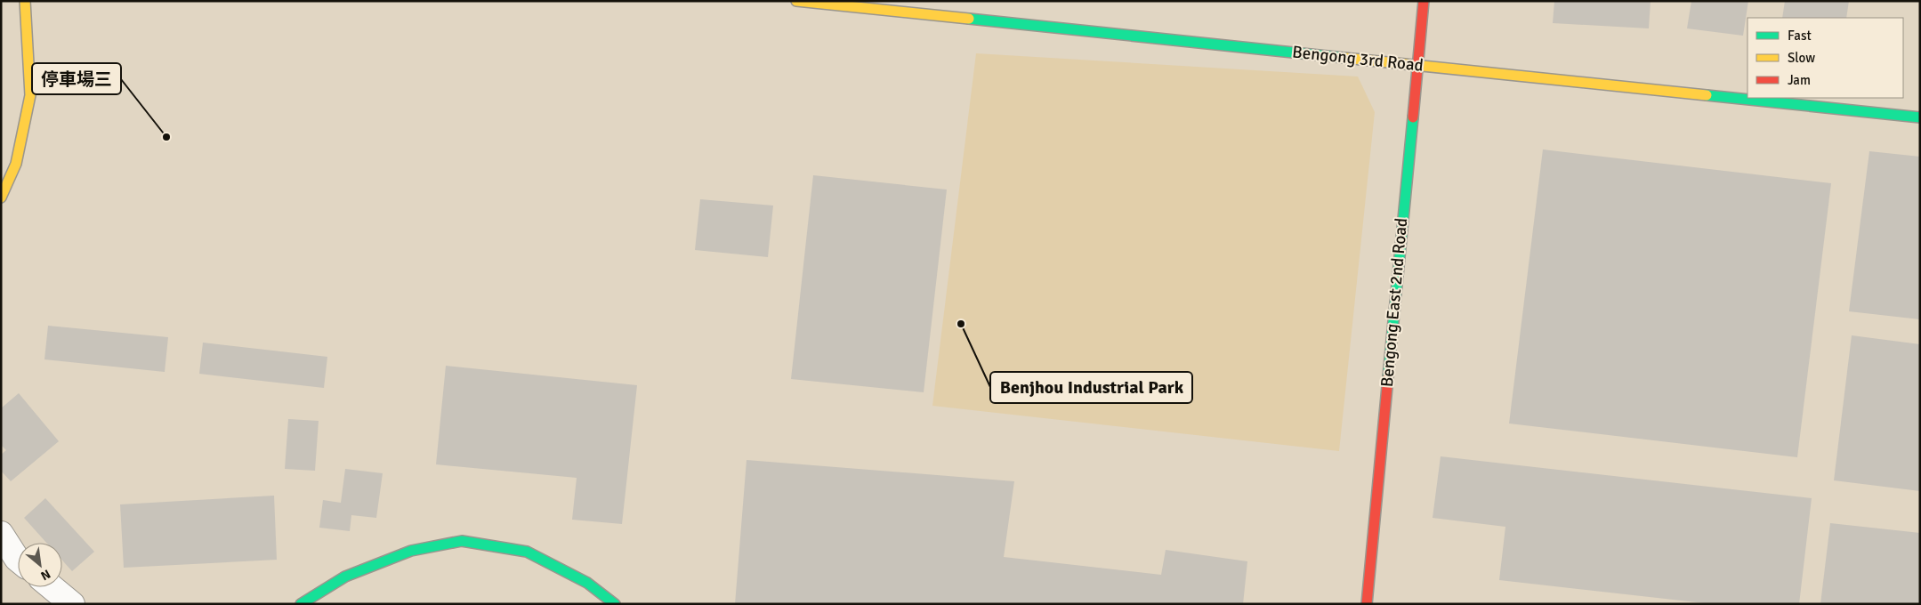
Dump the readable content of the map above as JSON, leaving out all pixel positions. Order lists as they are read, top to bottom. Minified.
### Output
{"streets":{"street":["Bengong 3rd Road","Bengong East 2nd Road"]},"crossings":[["Bengong 3rd Road","Bengong East 2nd Road"]],"places":["停車場三","Benjhou Industrial Park"],"legend":["Fast","Slow","Jam"],"north":"bottom right"}
